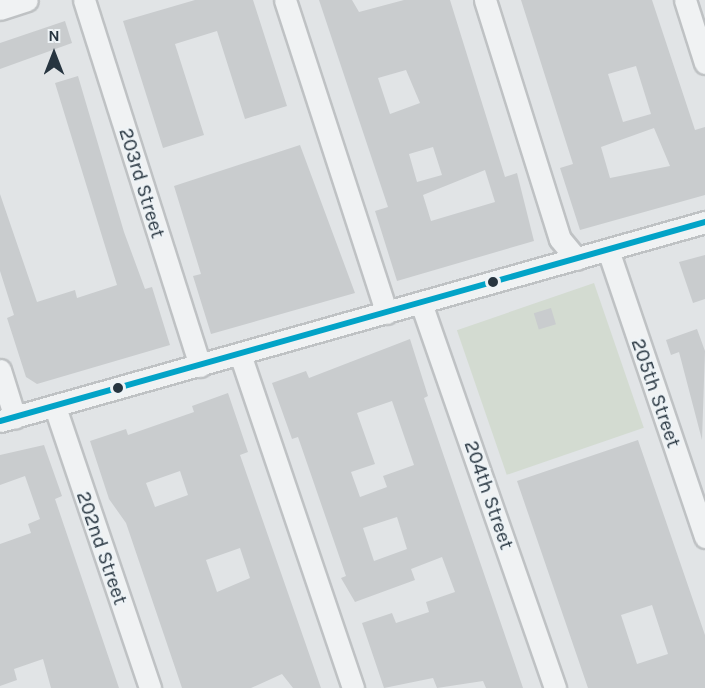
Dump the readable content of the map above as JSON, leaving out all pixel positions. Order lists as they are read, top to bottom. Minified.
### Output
{"streets":{"street":["203rd Street","205th Street","204th Street","202nd Street"]},"north":"top"}
